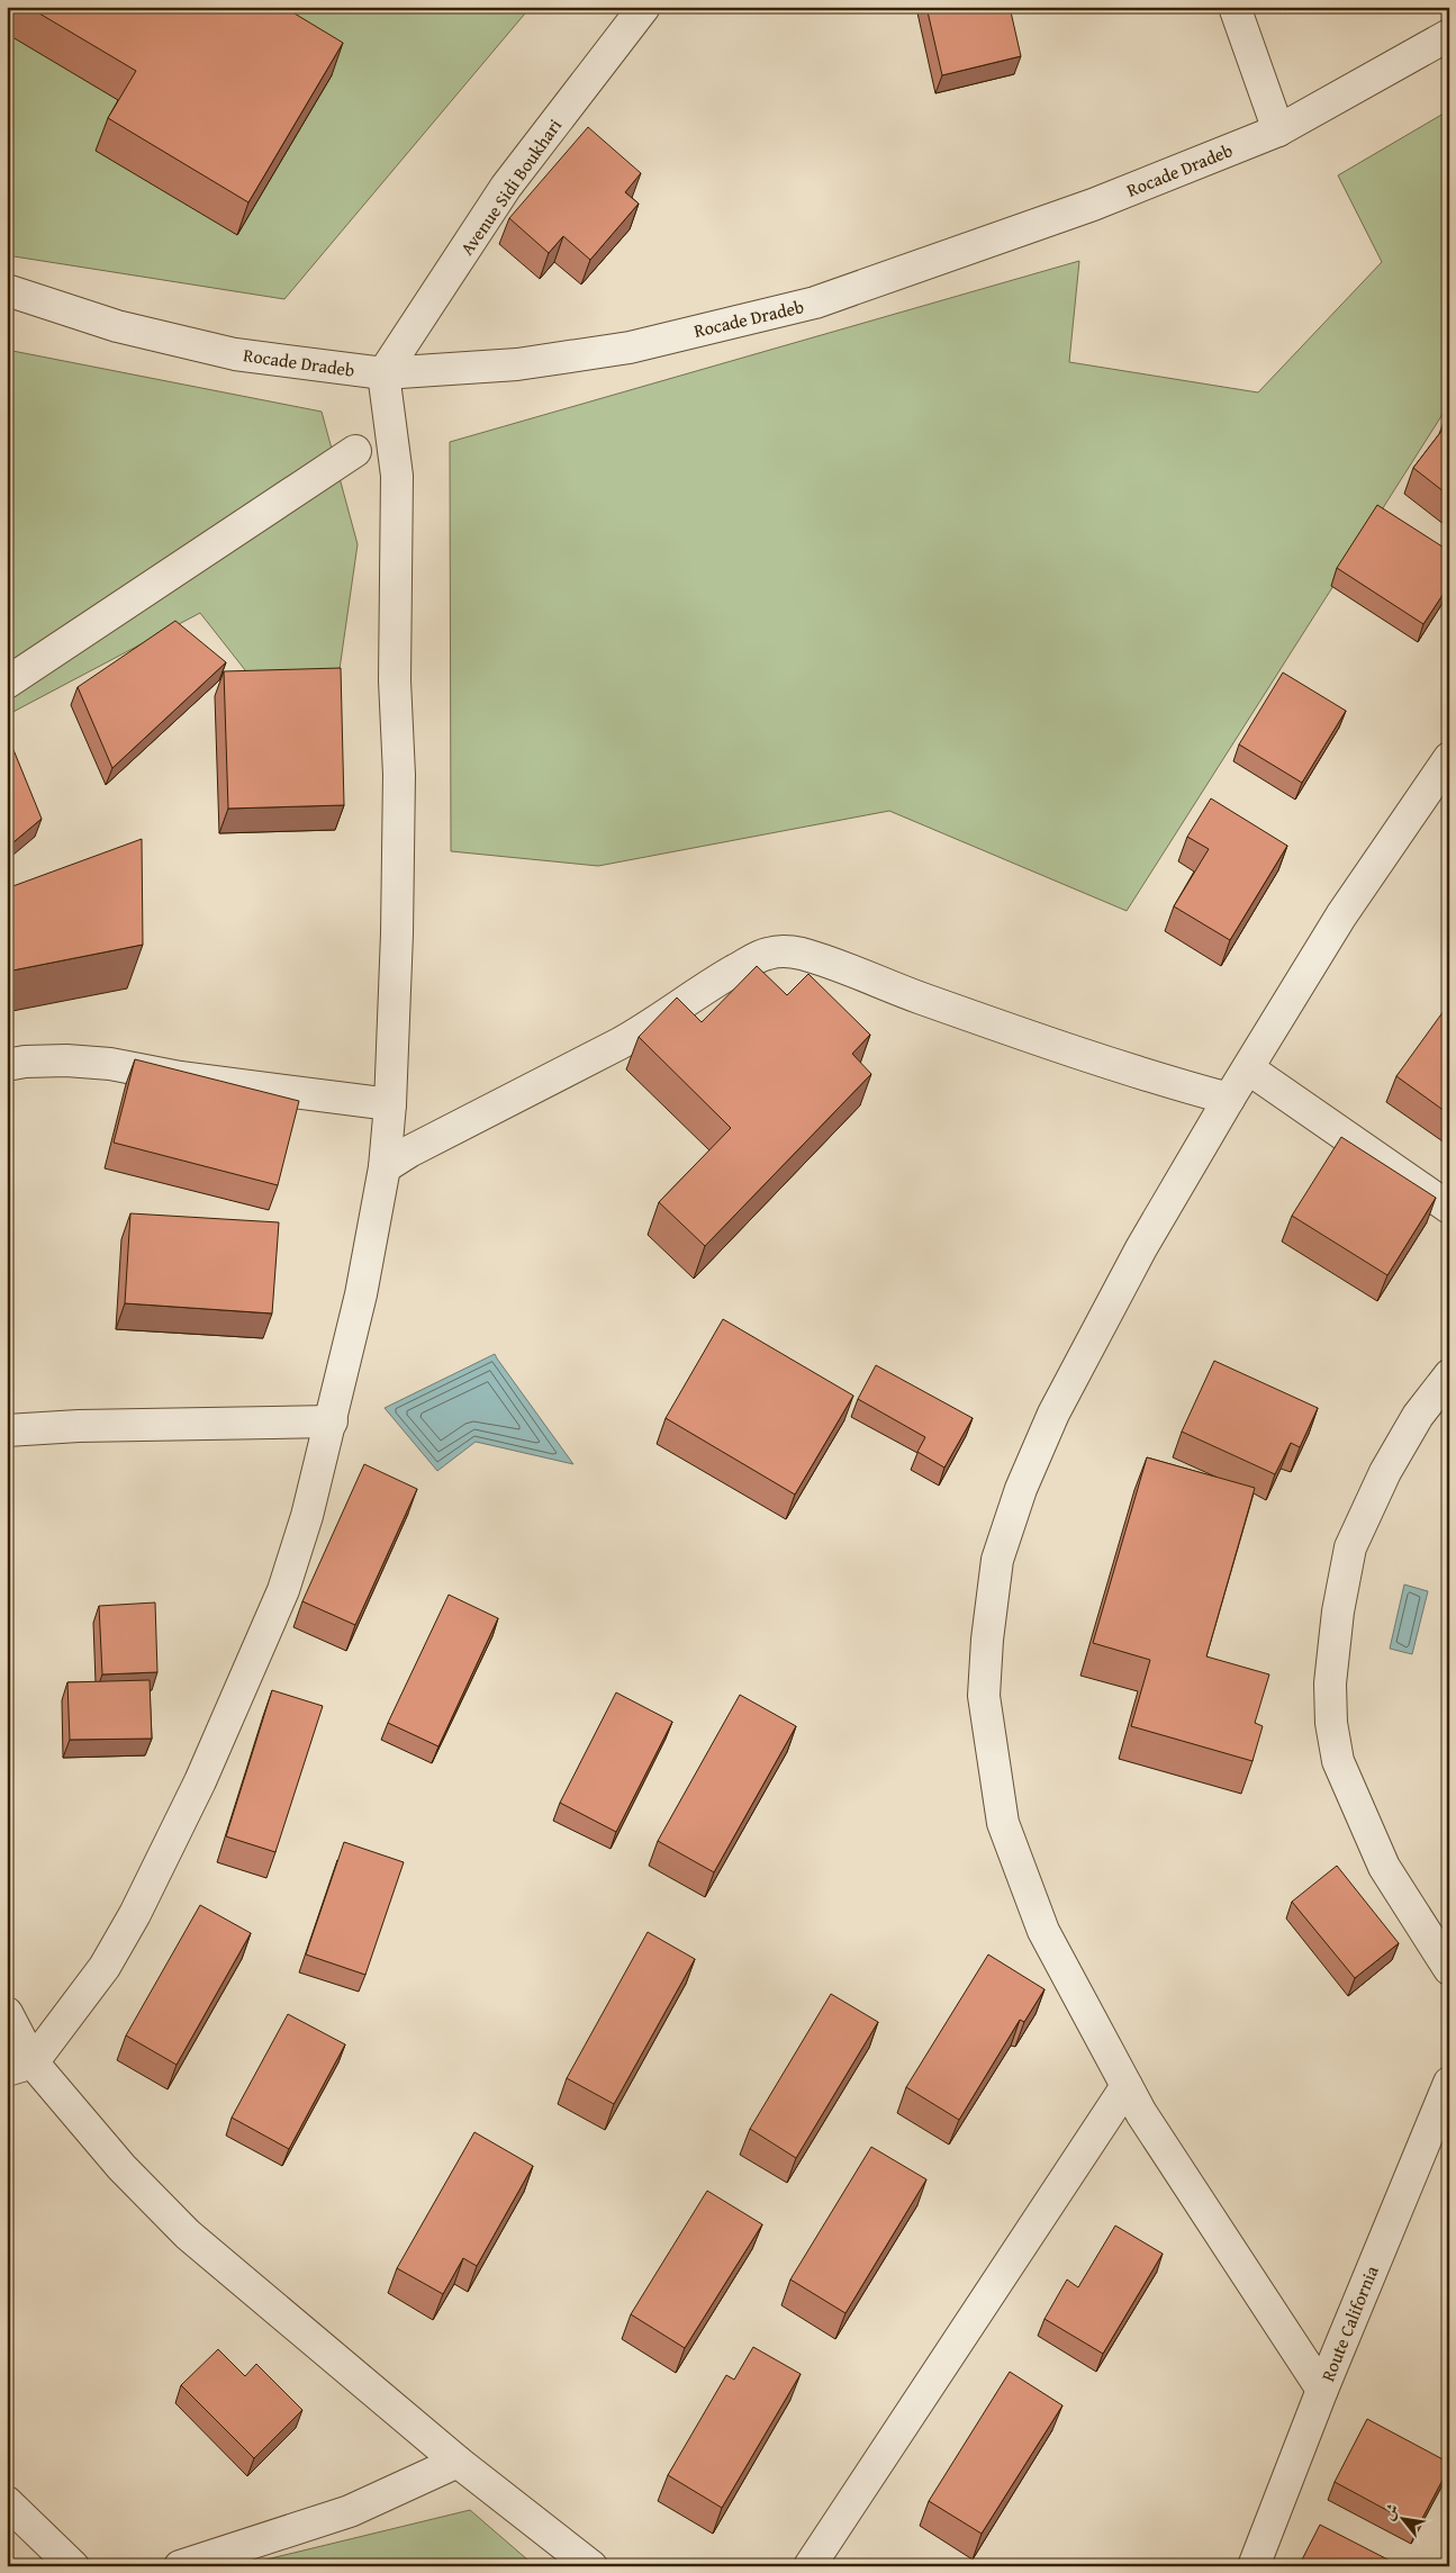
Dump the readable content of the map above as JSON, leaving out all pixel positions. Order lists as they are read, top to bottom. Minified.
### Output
{"streets":{"street":["Rocade Dradeb","Avenue Sidi Boukhari","Route California"]},"crossings":[["Rocade Dradeb","Avenue Sidi Boukhari"]],"north":"top left"}
